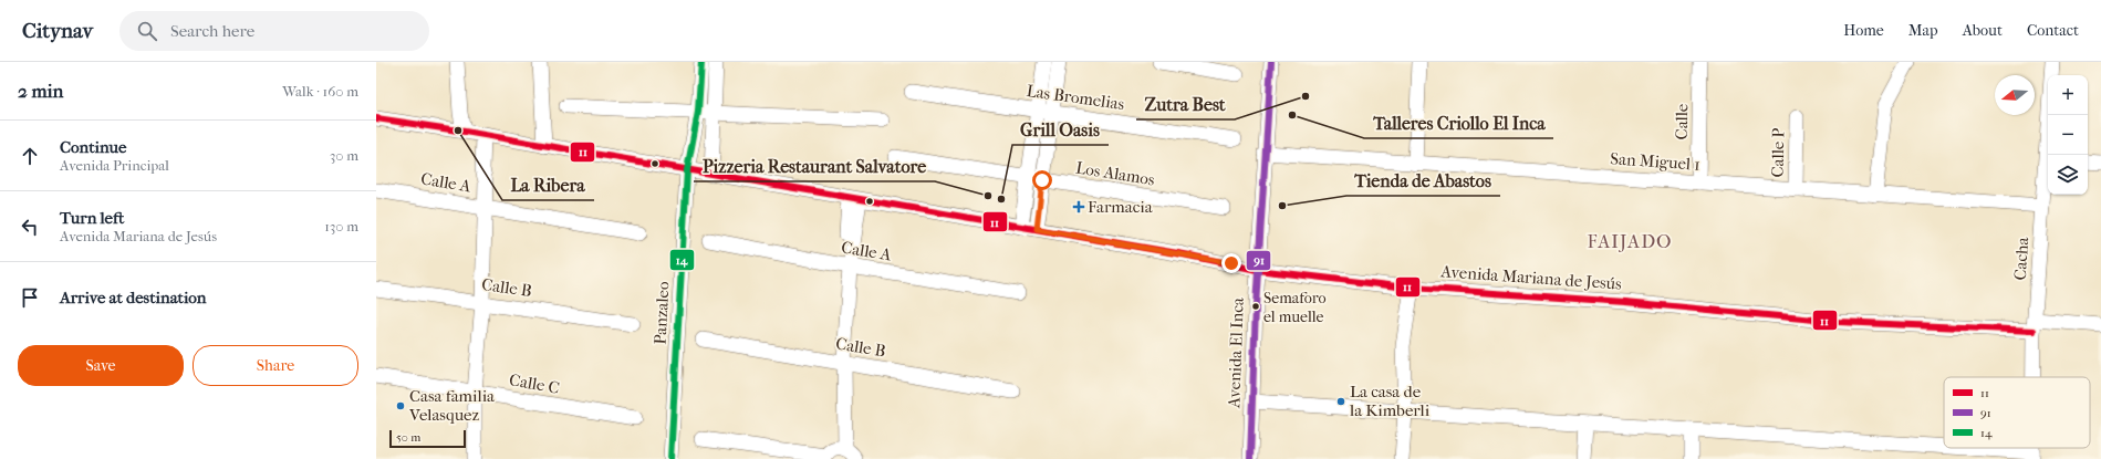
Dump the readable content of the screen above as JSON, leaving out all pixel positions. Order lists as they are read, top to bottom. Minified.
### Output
{"streets":{"street":["Las Bromelias","Calle","Calle P","San Miguel 1","Los Alamos","Calle A","Cacha","Avenida Mariana de Jesús","Calle B","Panzaleo","Avenida El Inca","Calle C"]},"crossings":[["Calle","San Miguel 1"],["Calle P","San Miguel 1"],["San Miguel 1","Cacha"],["San Miguel 1","Avenida El Inca"],["Cacha","Avenida Mariana de Jesús"],["Avenida Mariana de Jesús","Panzaleo"],["Avenida Mariana de Jesús","Avenida El Inca"]],"districts":["FAIJADO"],"places":{"other":["Zutra Best","Talleres Criollo El Inca","La Ribera","Pizzeria Restaurant Salvatore","Grill Oasis","Tienda de Abastos","Semaforo el muelle","La casa de la Kimberli","Casa familia Velasquez"],"health":["Farmacia"]},"lines":["transit line 91","transit line 14","transit line 11"],"legend":["11","91","14"],"scale_bar":"50 m","north":"left","page":{"header":"Citynav","search":"Search here","nav":["Home","Map","About","Contact"],"heading":["2 min","Walk · 160 m"],"map_buttons":["+","−"],"list":[["Continue","Avenida Principal","30 m"],["Turn left","Avenida Mariana de Jesús","130 m"],"Arrive at destination"],"buttons":["Save","Share"],"scale":"50 m"}}
